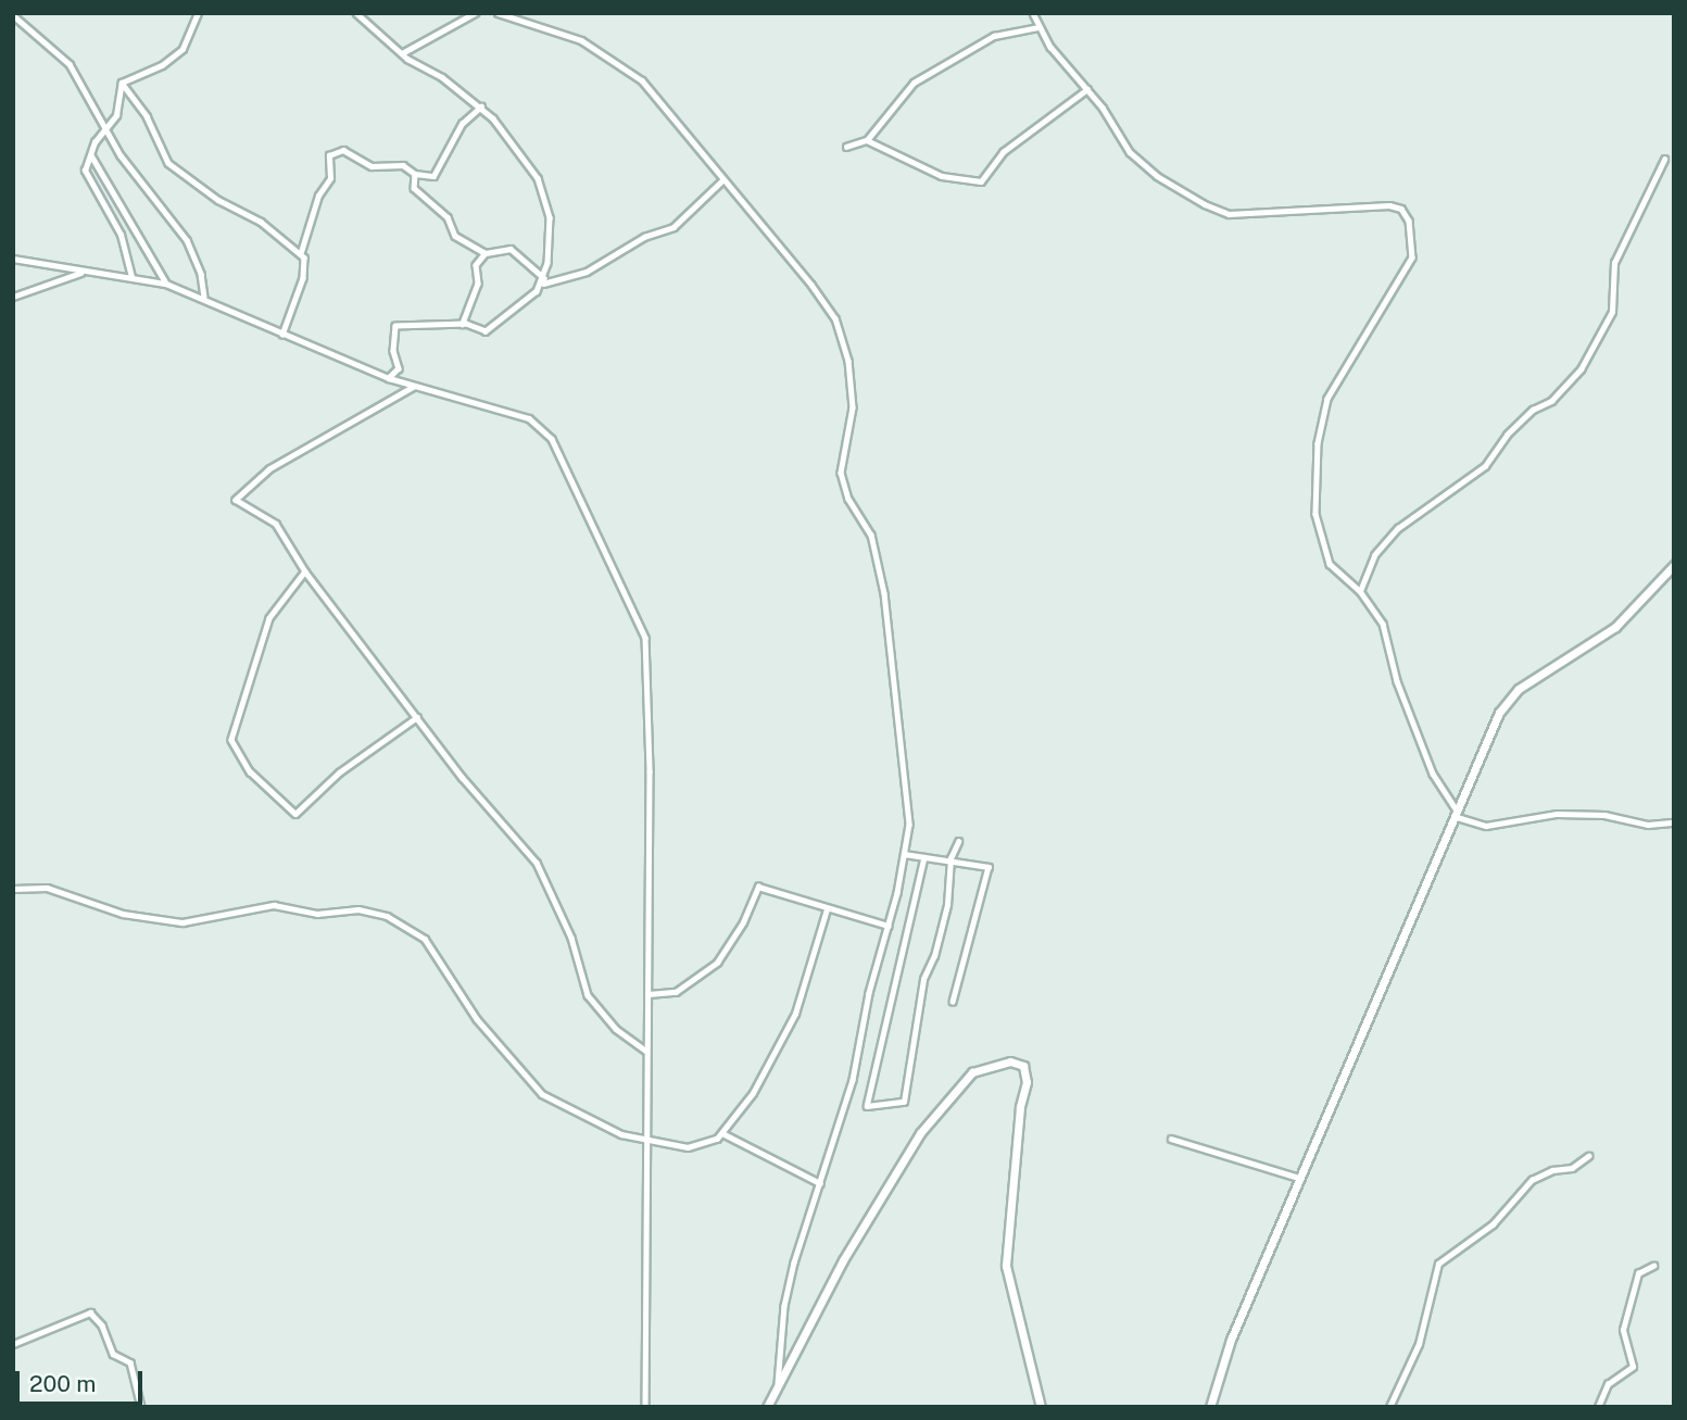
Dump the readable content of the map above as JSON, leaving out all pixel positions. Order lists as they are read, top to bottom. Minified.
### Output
{"scale_bar":"200 m"}
